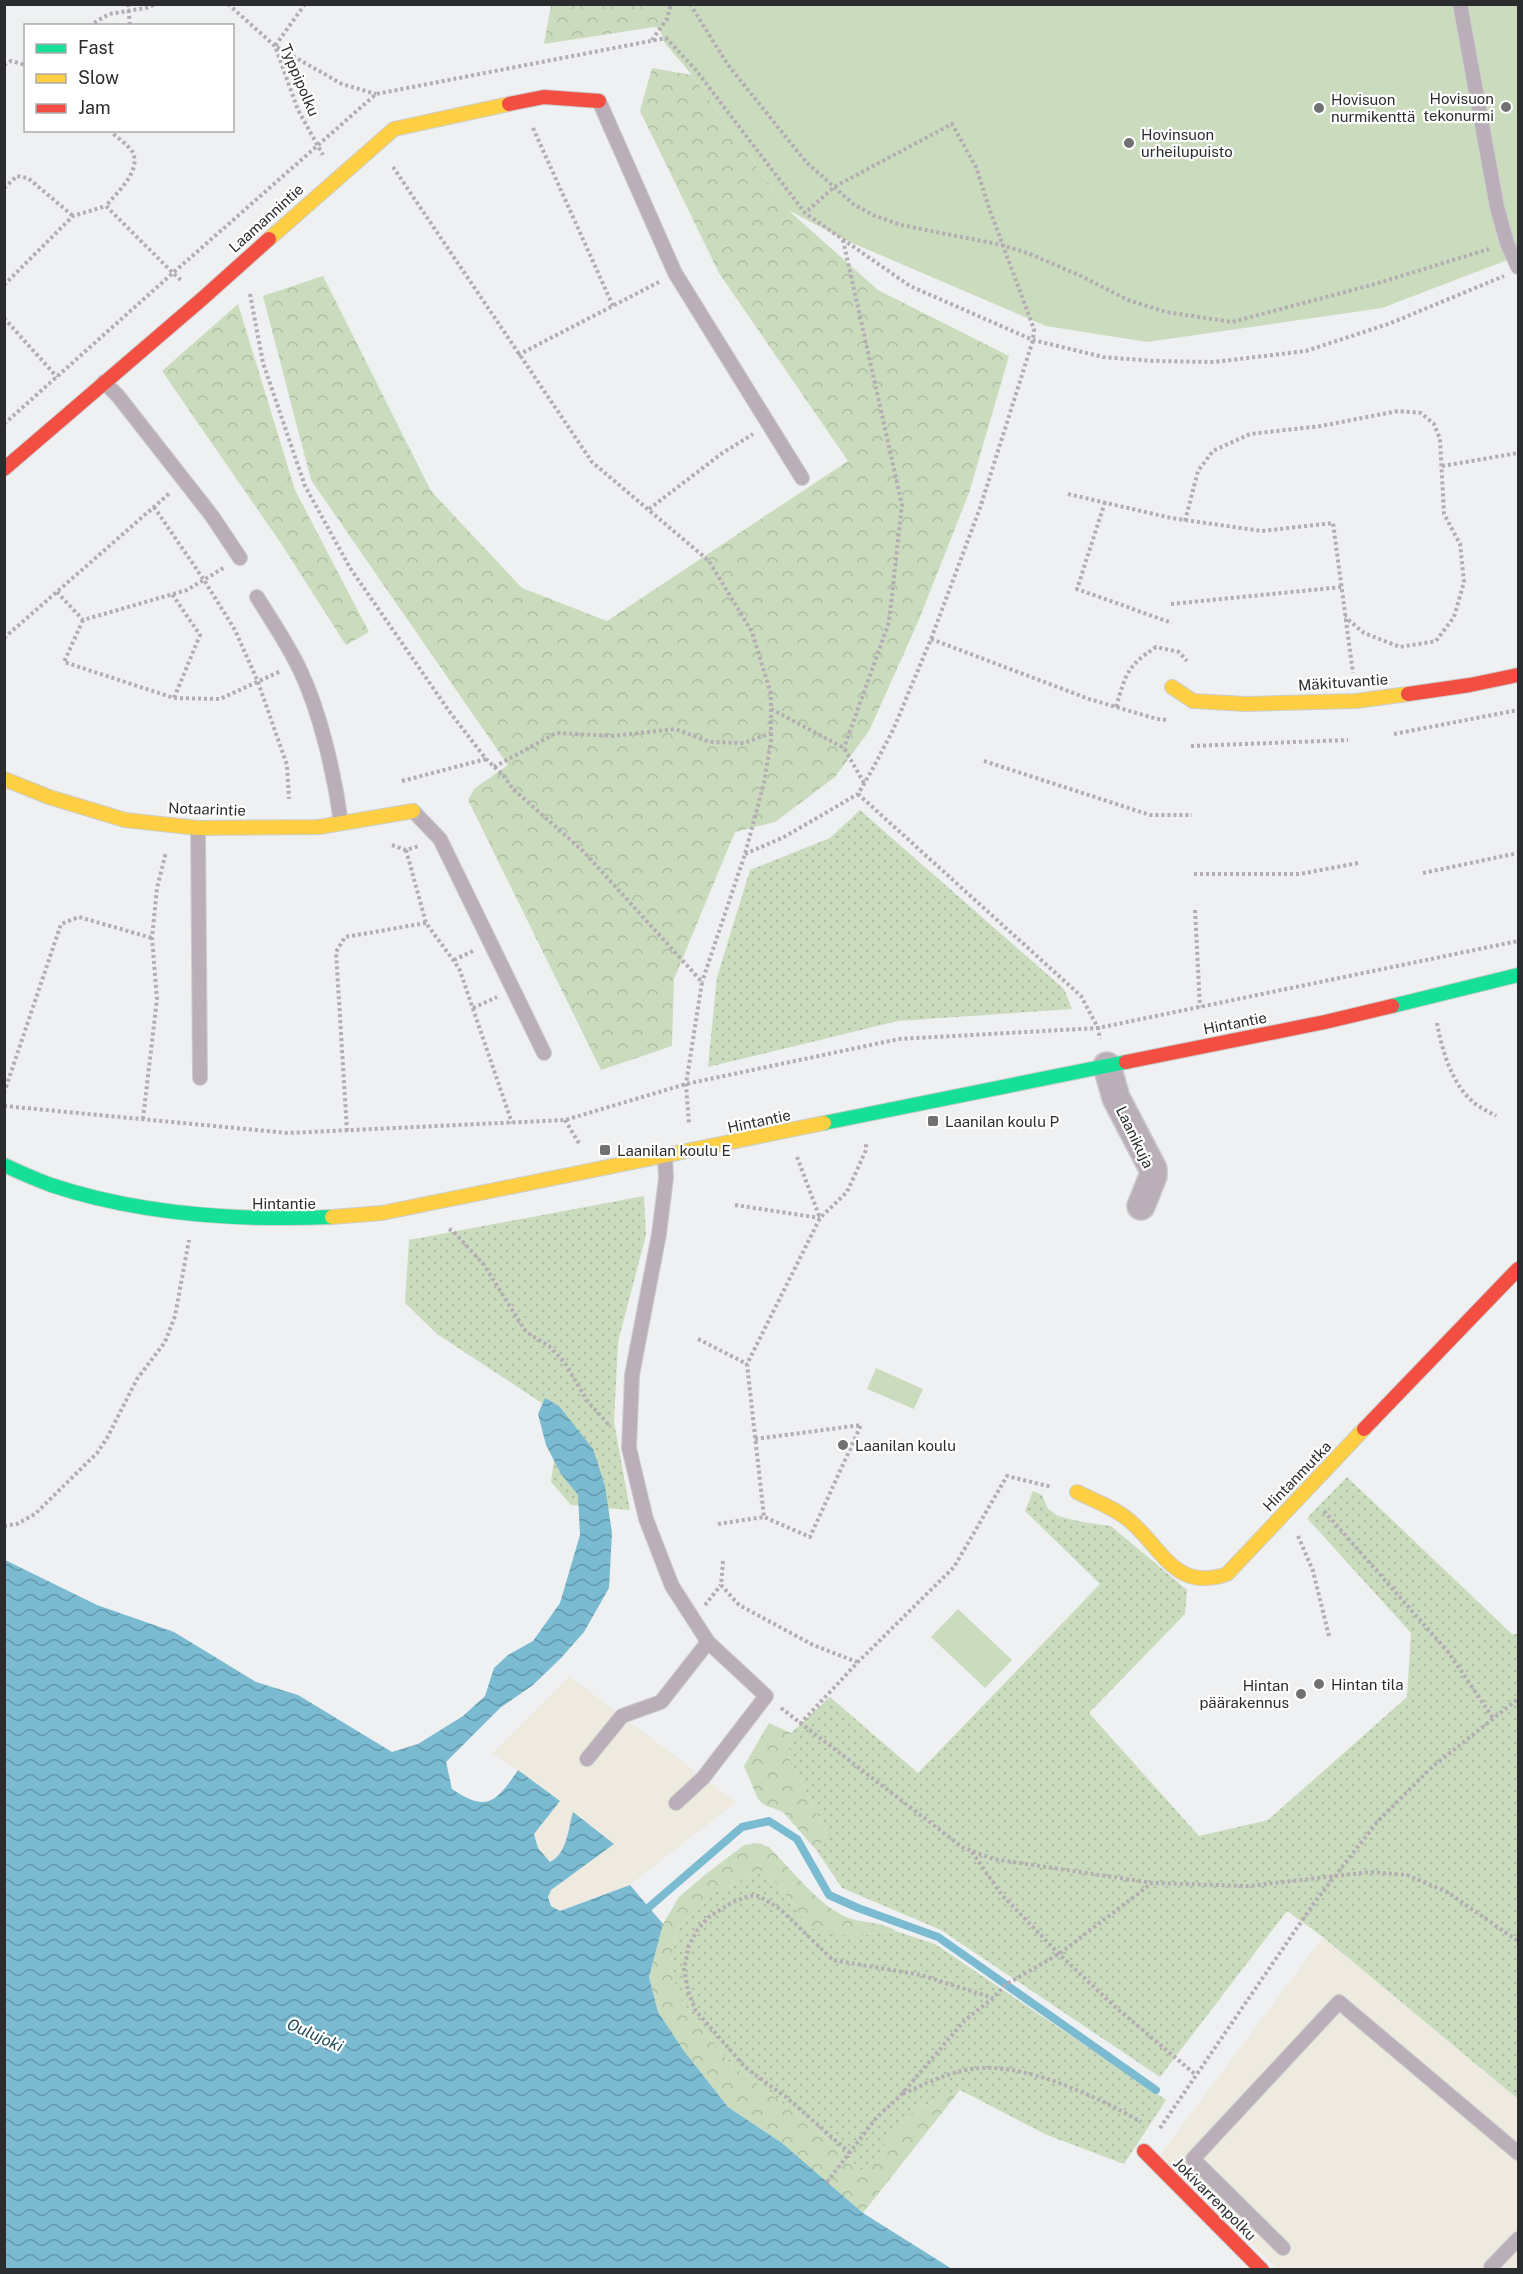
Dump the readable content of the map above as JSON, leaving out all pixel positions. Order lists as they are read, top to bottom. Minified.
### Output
{"streets":{"street":["Laamannintie","Mäkituvantie","Notaarintie","Hintantie","Laanikuja","Hintanmutka","Jokivarrenpolku"],"path":["Typpipolku"]},"crossings":[["Typpipolku","Laamannintie"],["Hintantie","Laanikuja"]],"water":["Oulujoki"],"places":{"other":["Hovisuon tekonurmi","Hovisuon nurmikenttä","Hovinsuon urheilupuisto","Laanilan koulu","Hintan tila","Hintan päärakennus"],"transit":["Laanilan koulu P","Laanilan koulu E"]},"legend":["Fast","Slow","Jam"]}
